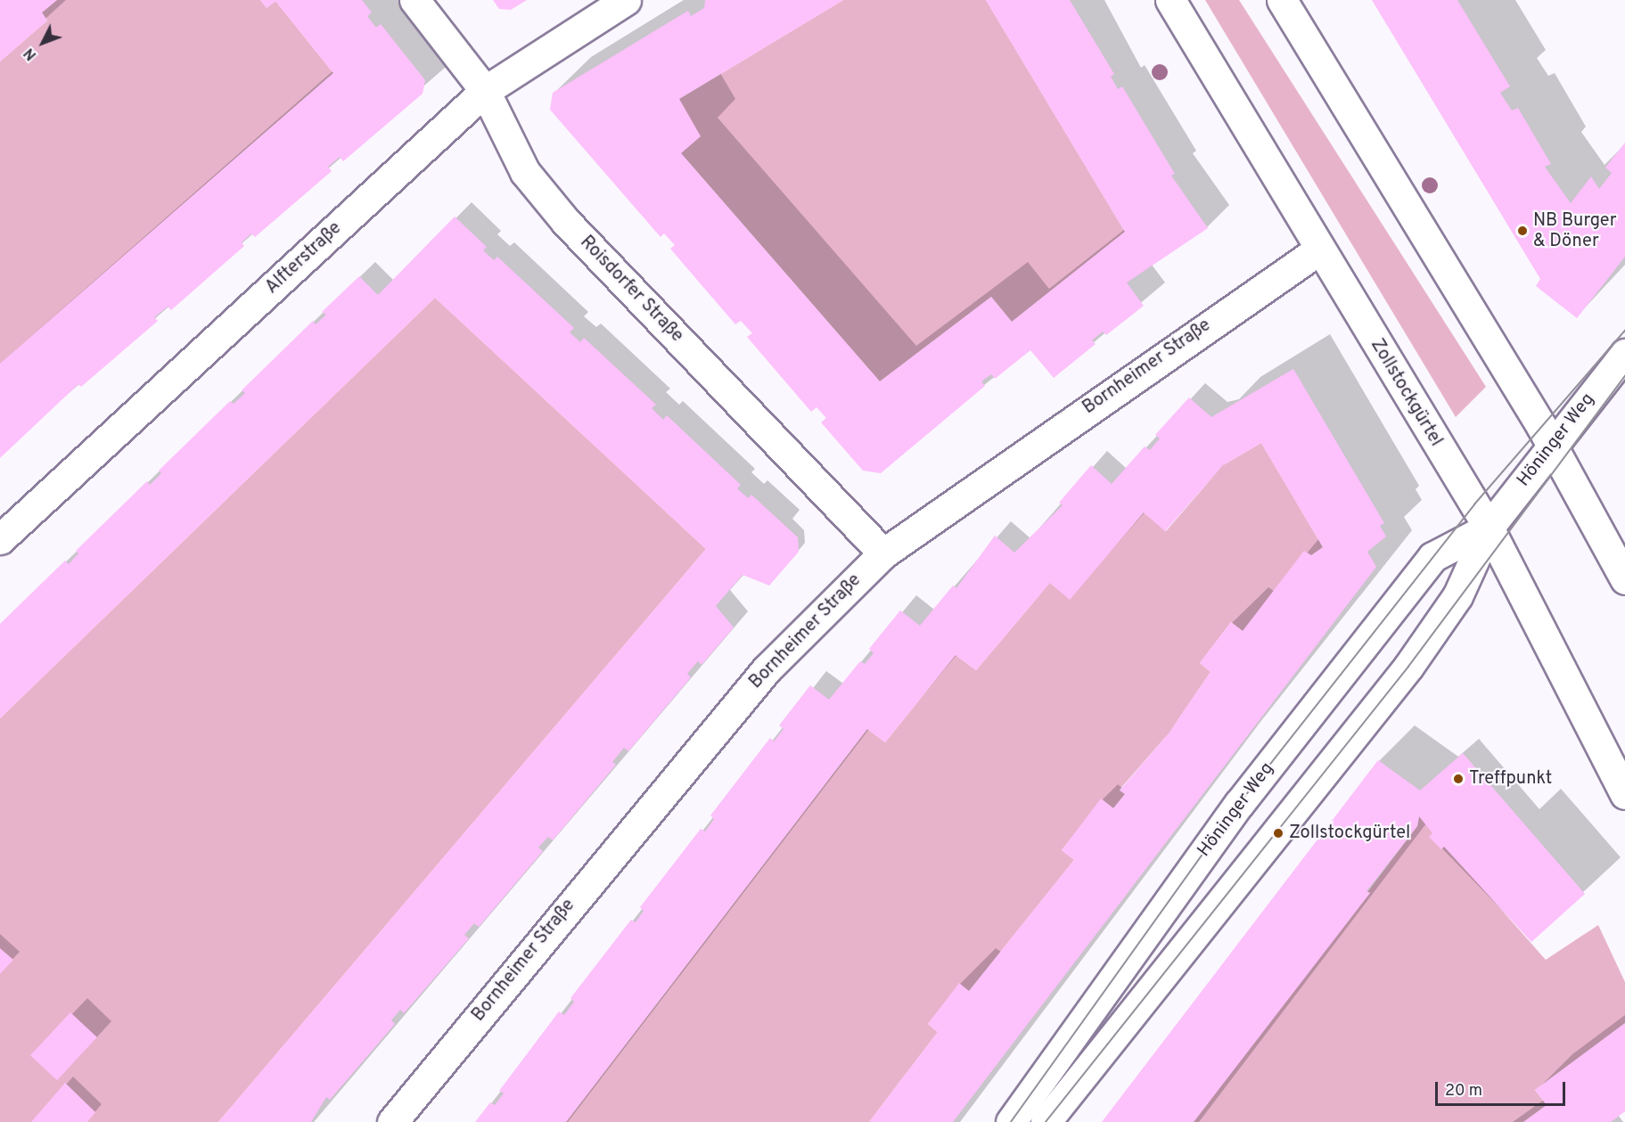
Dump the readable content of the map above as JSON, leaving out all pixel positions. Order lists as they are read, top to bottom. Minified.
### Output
{"streets":{"street":["Alfterstraße","Roisdorfer Straße","Bornheimer Straße","Zollstockgürtel","Höninger Weg"]},"crossings":[["Alfterstraße","Roisdorfer Straße"],["Roisdorfer Straße","Bornheimer Straße"],["Bornheimer Straße","Zollstockgürtel"],["Zollstockgürtel","Höninger Weg"]],"places":["NB Burger & Döner","Treffpunkt","Zollstockgürtel"],"scale_bar":"20 m","north":"bottom left"}
